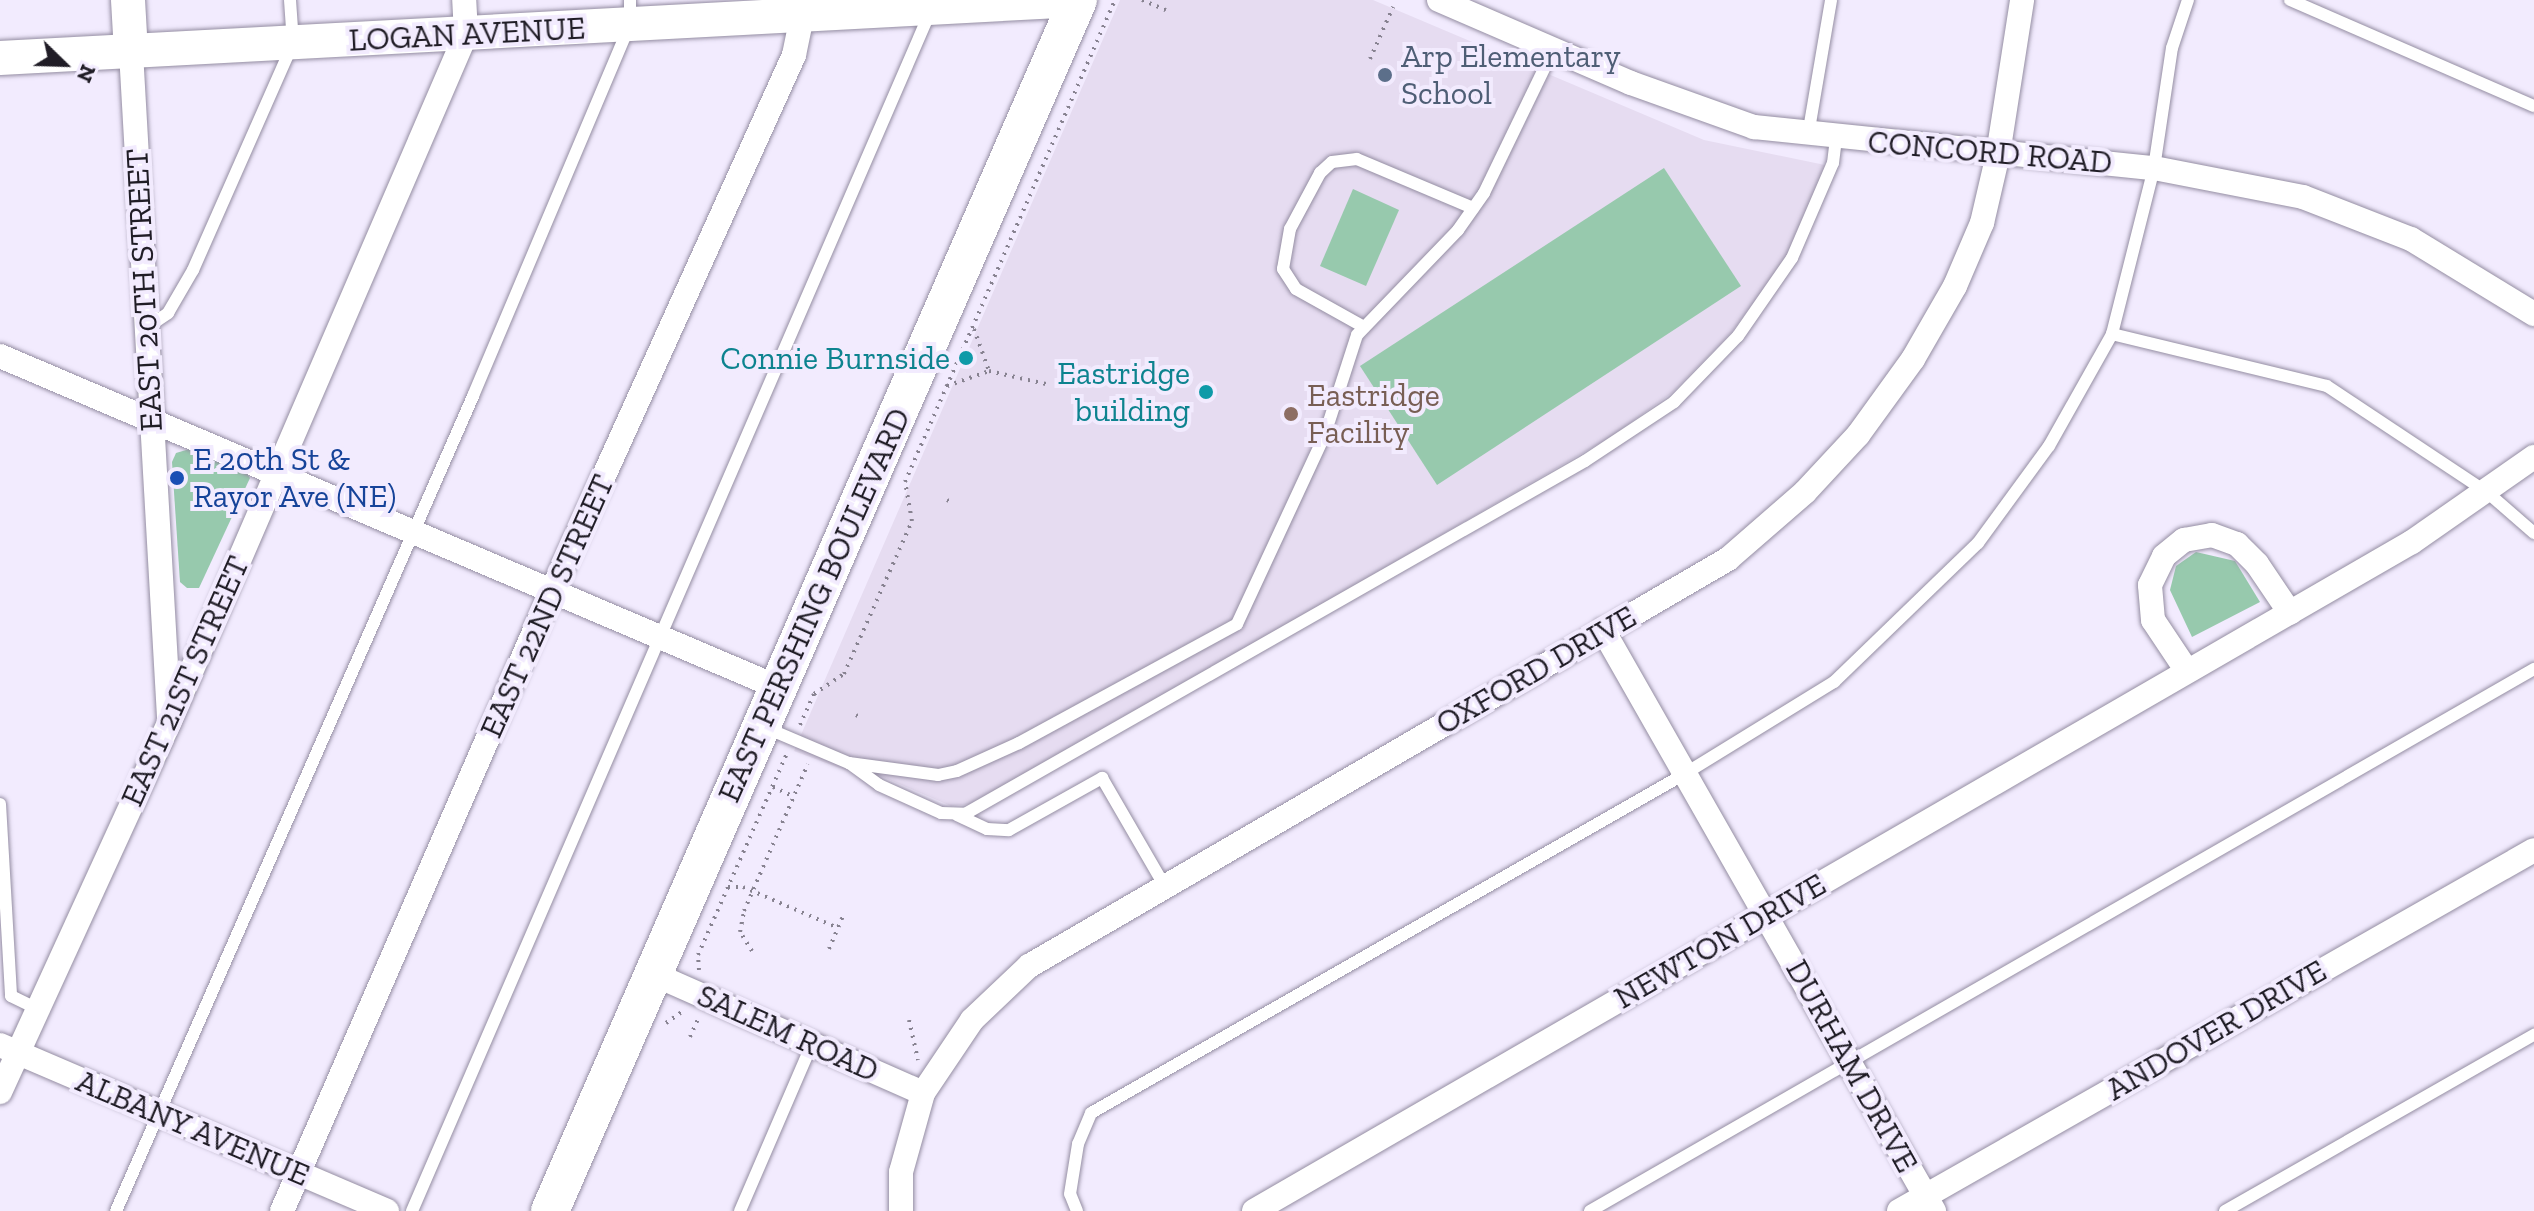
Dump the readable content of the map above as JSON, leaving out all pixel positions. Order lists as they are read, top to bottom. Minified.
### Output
{"streets":{"main road":["LOGAN AVENUE","EAST 20TH STREET","EAST PERSHING BOULEVARD"],"street":["CONCORD ROAD","EAST 22ND STREET","OXFORD DRIVE","EAST 21ST STREET","NEWTON DRIVE","ANDOVER DRIVE","SALEM ROAD","DURHAM DRIVE","ALBANY AVENUE"]},"crossings":[["LOGAN AVENUE","EAST 20TH STREET"],["LOGAN AVENUE","EAST PERSHING BOULEVARD"],["LOGAN AVENUE","EAST 22ND STREET"],["LOGAN AVENUE","EAST 21ST STREET"],["CONCORD ROAD","OXFORD DRIVE"],["EAST 20TH STREET","EAST 21ST STREET"],["EAST PERSHING BOULEVARD","SALEM ROAD"],["EAST 22ND STREET","ALBANY AVENUE"],["OXFORD DRIVE","SALEM ROAD"],["OXFORD DRIVE","DURHAM DRIVE"],["EAST 21ST STREET","ALBANY AVENUE"],["NEWTON DRIVE","DURHAM DRIVE"],["ANDOVER DRIVE","DURHAM DRIVE"]],"places":["Arp Elementary School","Connie Burnside","Eastridge building","Eastridge Facility","E 20th St & Rayor Ave (NE)"],"north":"bottom right"}
